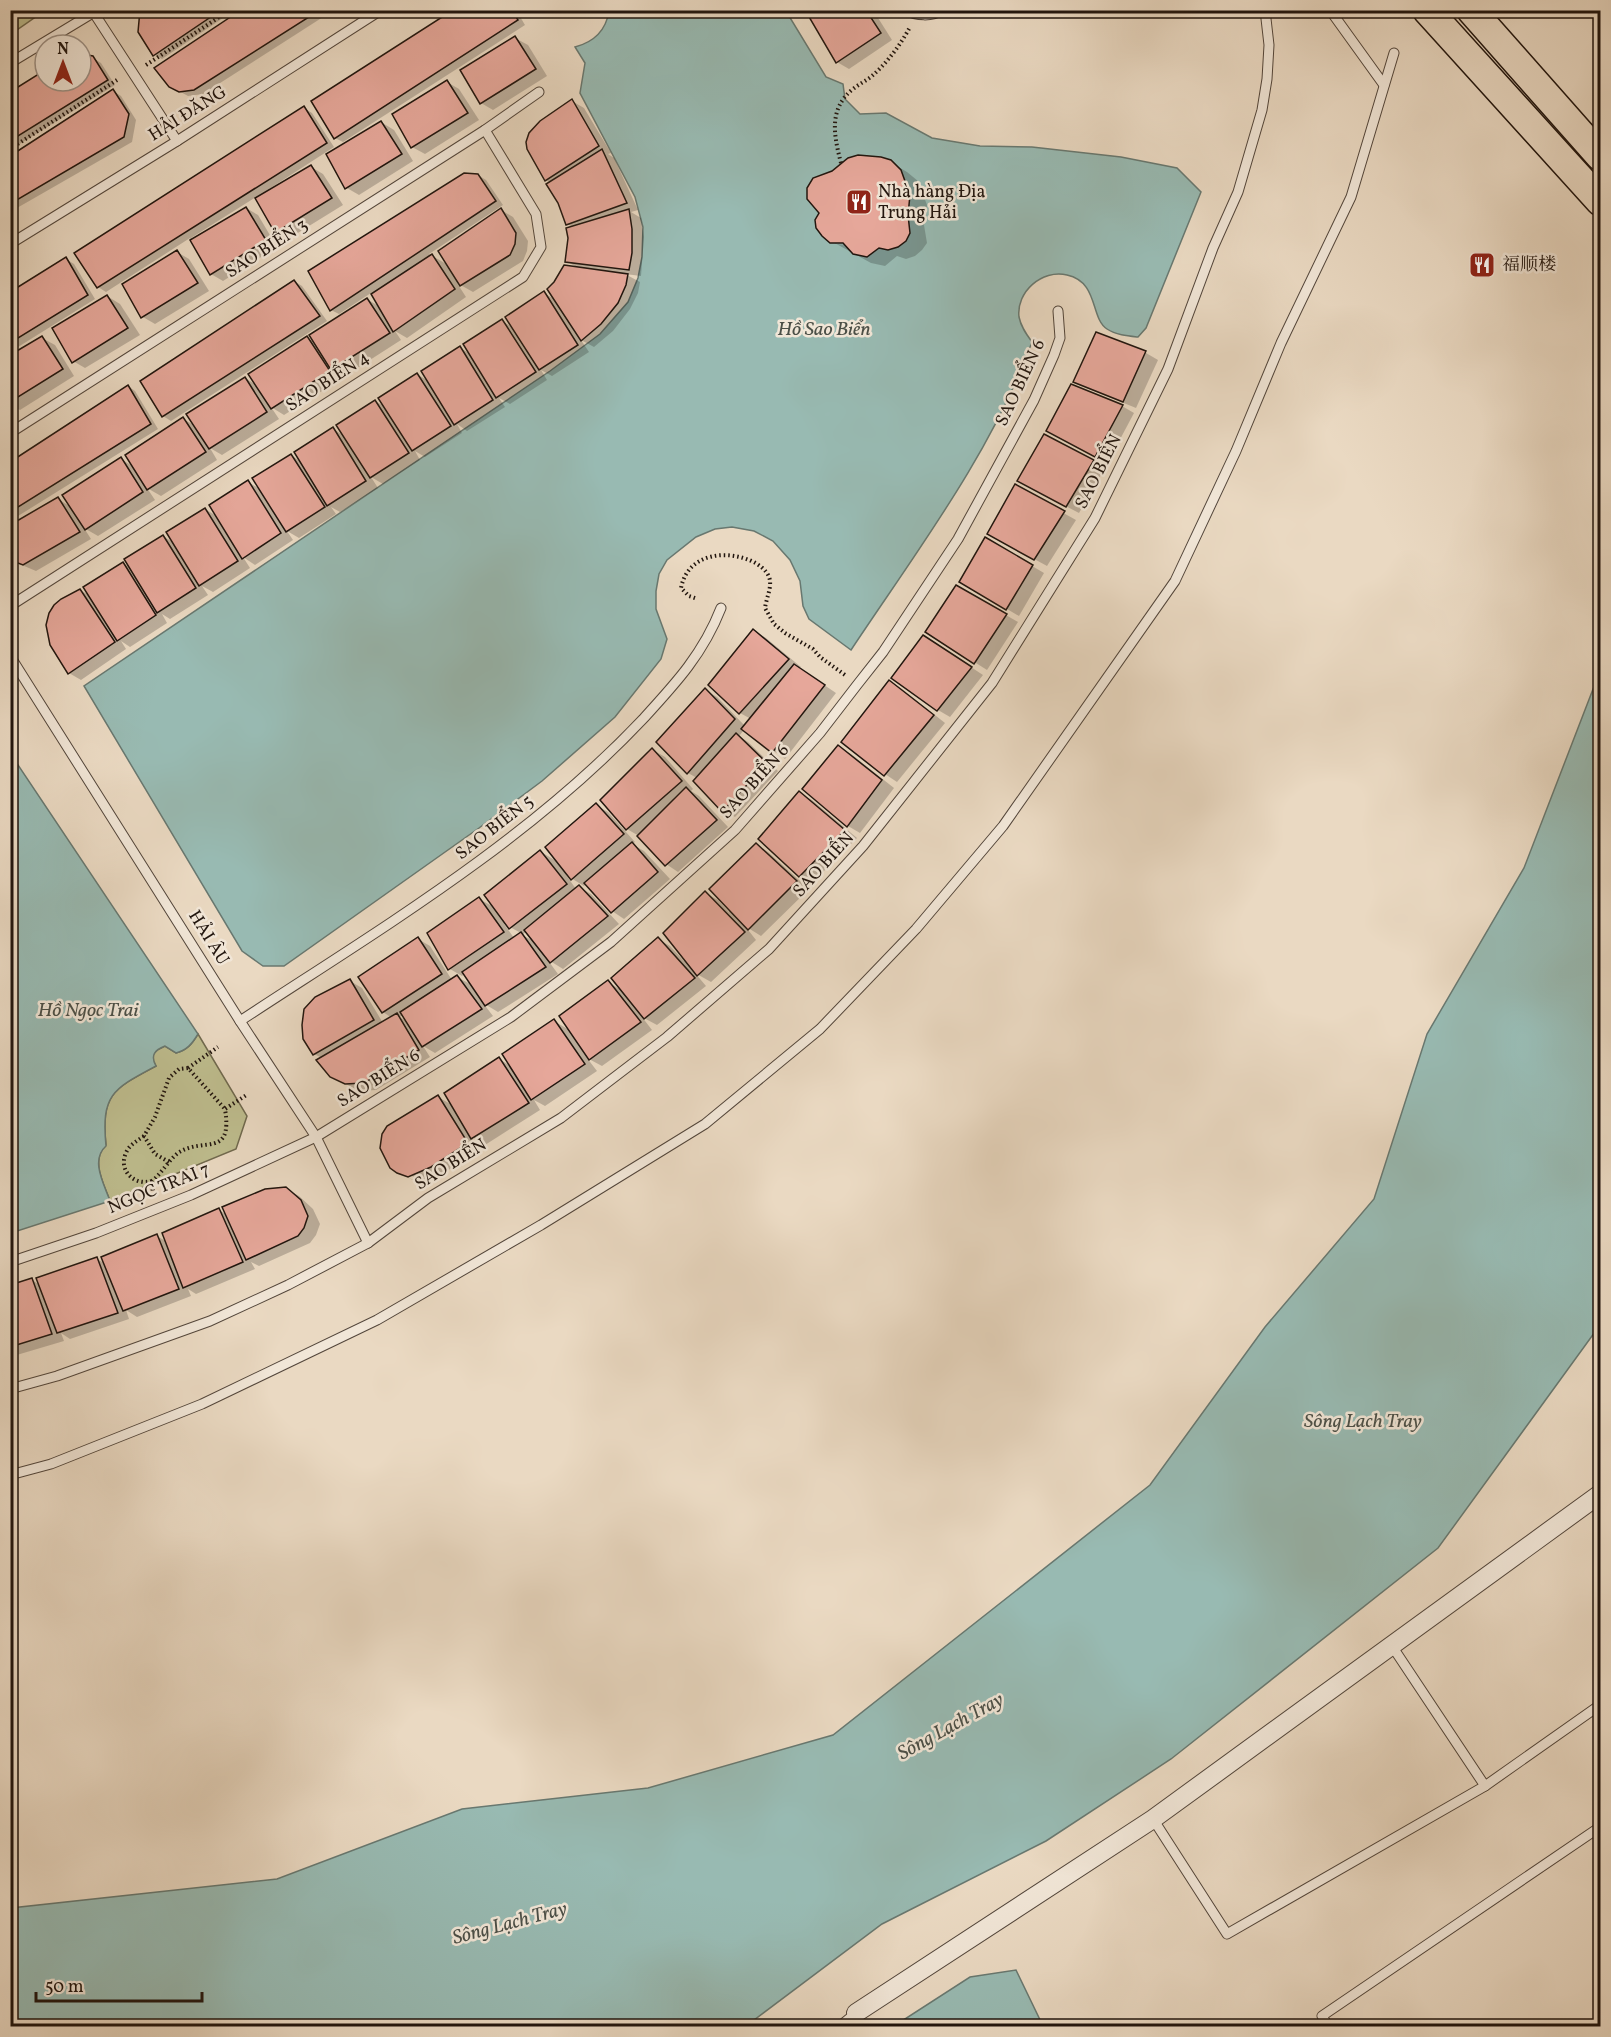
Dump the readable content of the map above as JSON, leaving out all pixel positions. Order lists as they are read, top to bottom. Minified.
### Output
{"streets":{"lane":["HẢI ĐĂNG","SAO BIỂN 3","SAO BIỂN 4","SAO BIỂN 6","SAO BIỂN","SAO BIỂN 5","HẢI ÂU","NGỌC TRAI 7"]},"crossings":[["SAO BIỂN 3","SAO BIỂN 4"],["SAO BIỂN 6","HẢI ÂU"],["SAO BIỂN 6","NGỌC TRAI 7"],["SAO BIỂN","HẢI ÂU"],["SAO BIỂN 5","HẢI ÂU"],["HẢI ÂU","NGỌC TRAI 7"]],"water":["Hồ Sao Biển","Hồ Ngọc Trai","Sông Lạch Tray"],"places":{"restaurant":["Nhà hàng Địa Trung Hải","福顺楼"]},"scale_bar":"50 m","north":"top"}
